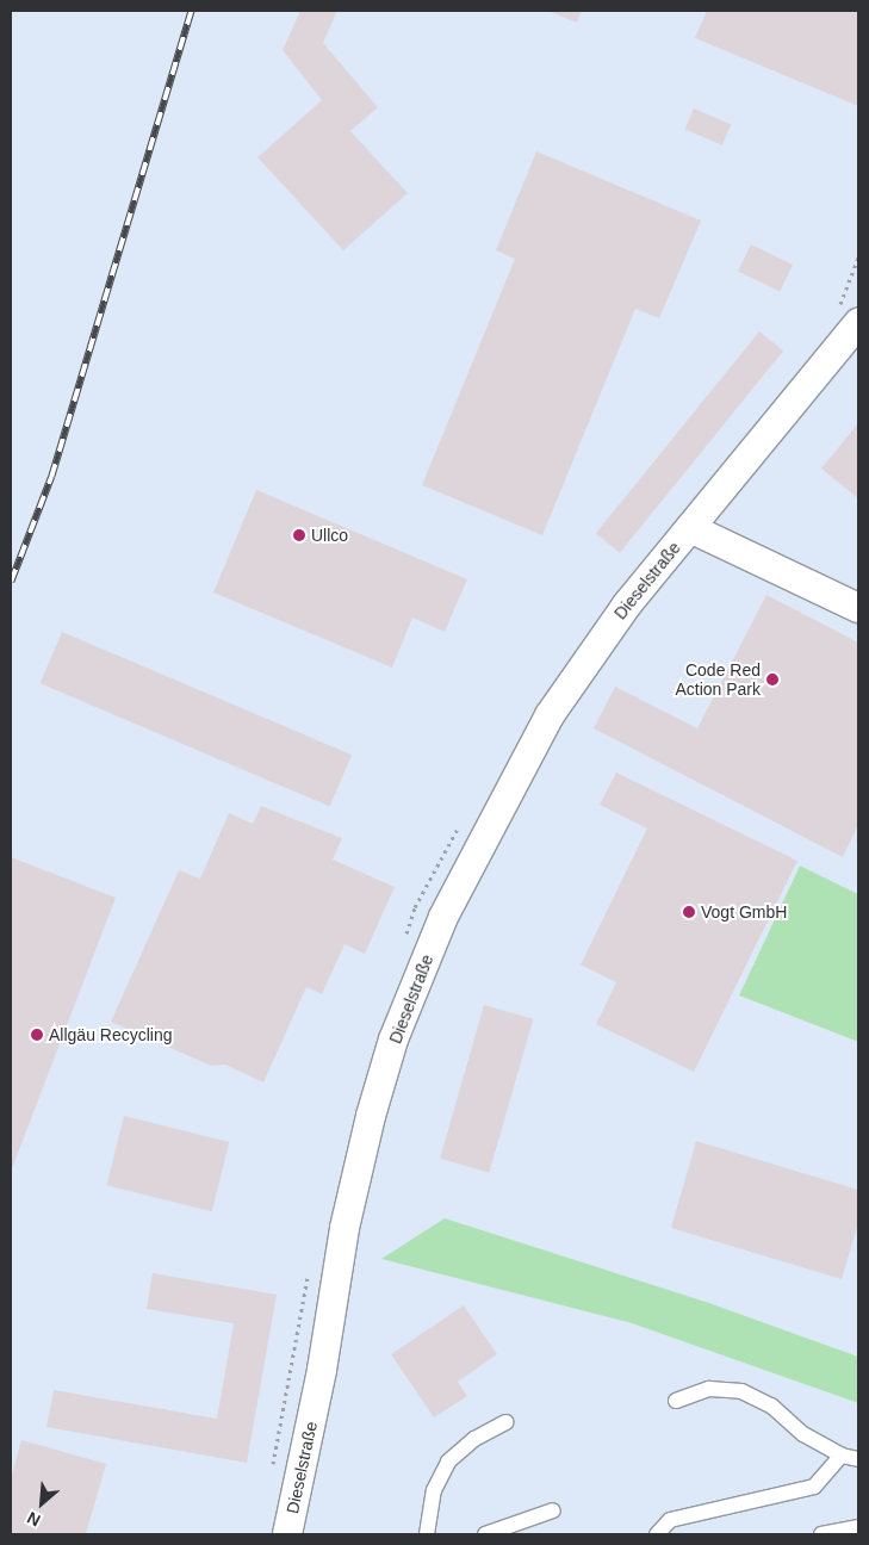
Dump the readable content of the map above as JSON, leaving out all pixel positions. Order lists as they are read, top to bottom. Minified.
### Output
{"streets":{"street":["Dieselstraße"]},"places":["Ullco","Code Red Action Park","Vogt GmbH","Allgäu Recycling"],"north":"bottom left"}
